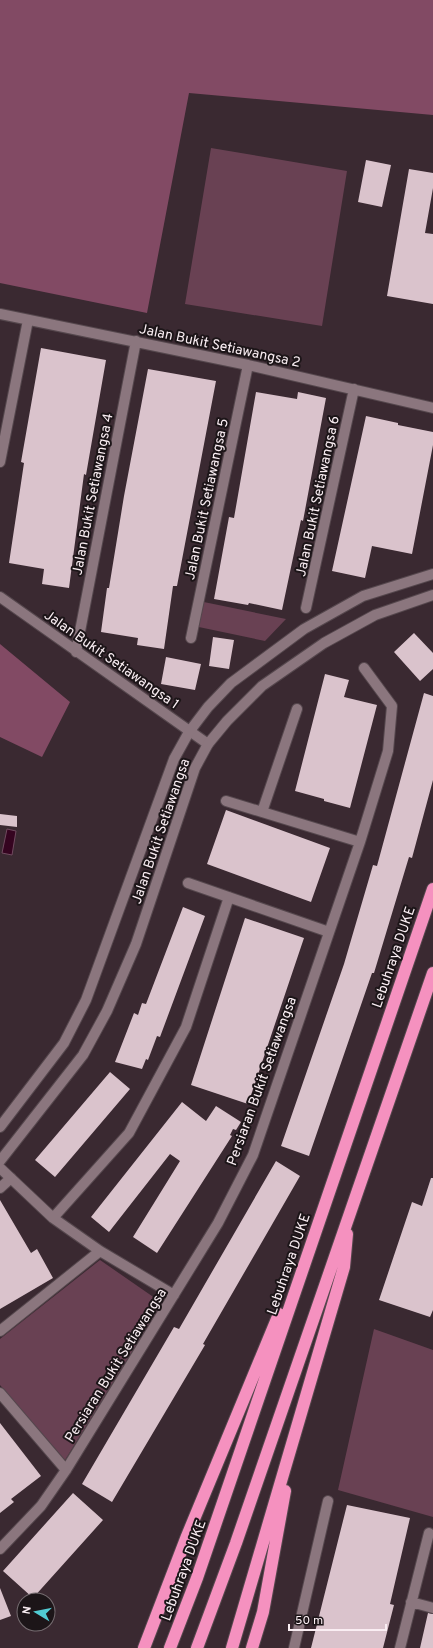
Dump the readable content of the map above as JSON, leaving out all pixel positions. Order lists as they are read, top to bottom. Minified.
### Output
{"streets":{"highway":["Lebuhraya DUKE"],"street":["Jalan Bukit Setiawangsa 2","Jalan Bukit Setiawangsa 4","Jalan Bukit Setiawangsa 6","Jalan Bukit Setiawangsa 5","Jalan Bukit Setiawangsa 1","Jalan Bukit Setiawangsa","Persiaran Bukit Setiawangsa"]},"crossings":[["Jalan Bukit Setiawangsa 2","Jalan Bukit Setiawangsa 4"],["Jalan Bukit Setiawangsa 2","Jalan Bukit Setiawangsa 6"],["Jalan Bukit Setiawangsa 2","Jalan Bukit Setiawangsa 5"],["Jalan Bukit Setiawangsa 4","Jalan Bukit Setiawangsa 1"],["Jalan Bukit Setiawangsa 1","Jalan Bukit Setiawangsa"]],"scale_bar":"50 m","north":"left"}
